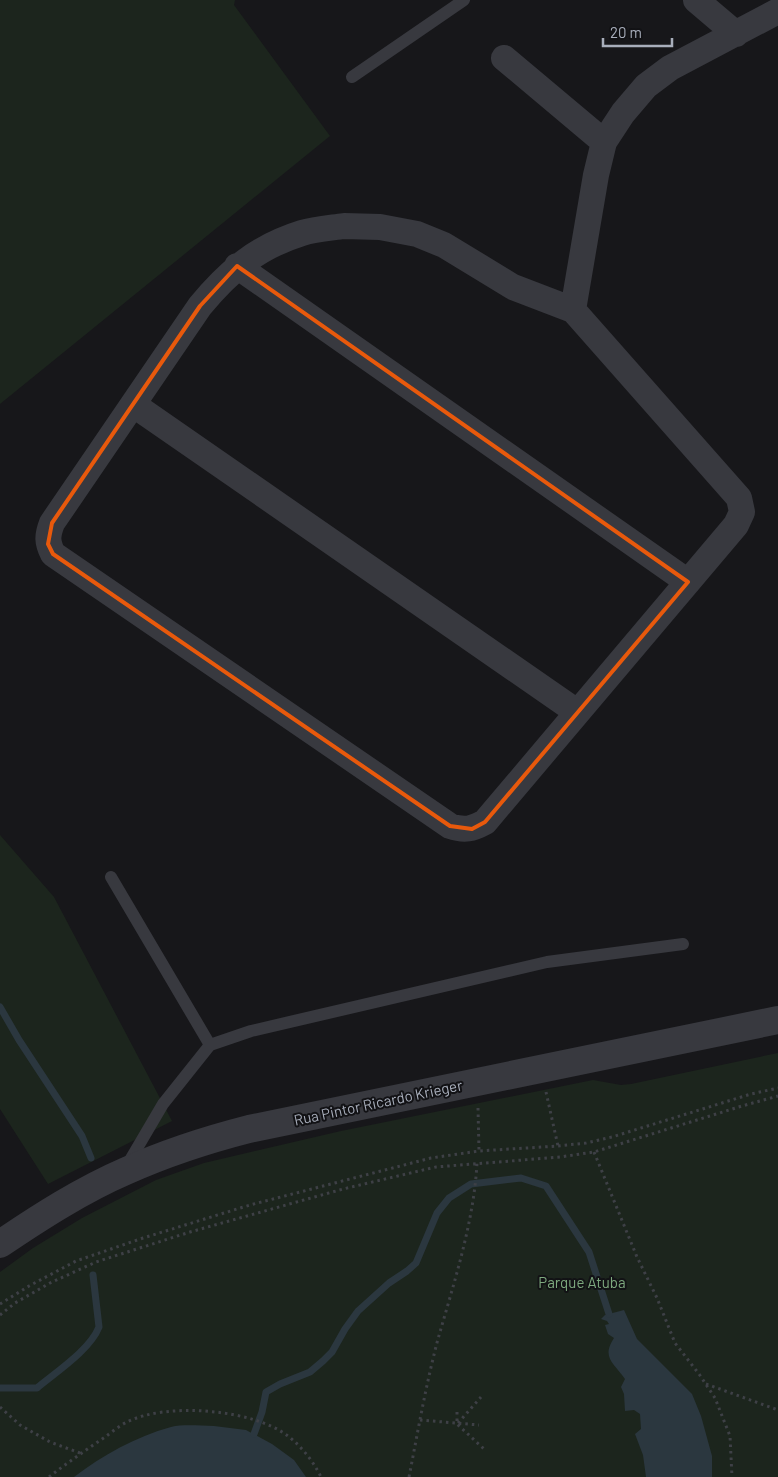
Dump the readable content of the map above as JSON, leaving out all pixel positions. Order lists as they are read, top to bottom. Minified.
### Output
{"streets":{"street":["Rua Pintor Ricardo Krieger"]},"parks":["Parque Atuba"],"scale_bar":"20 m"}
